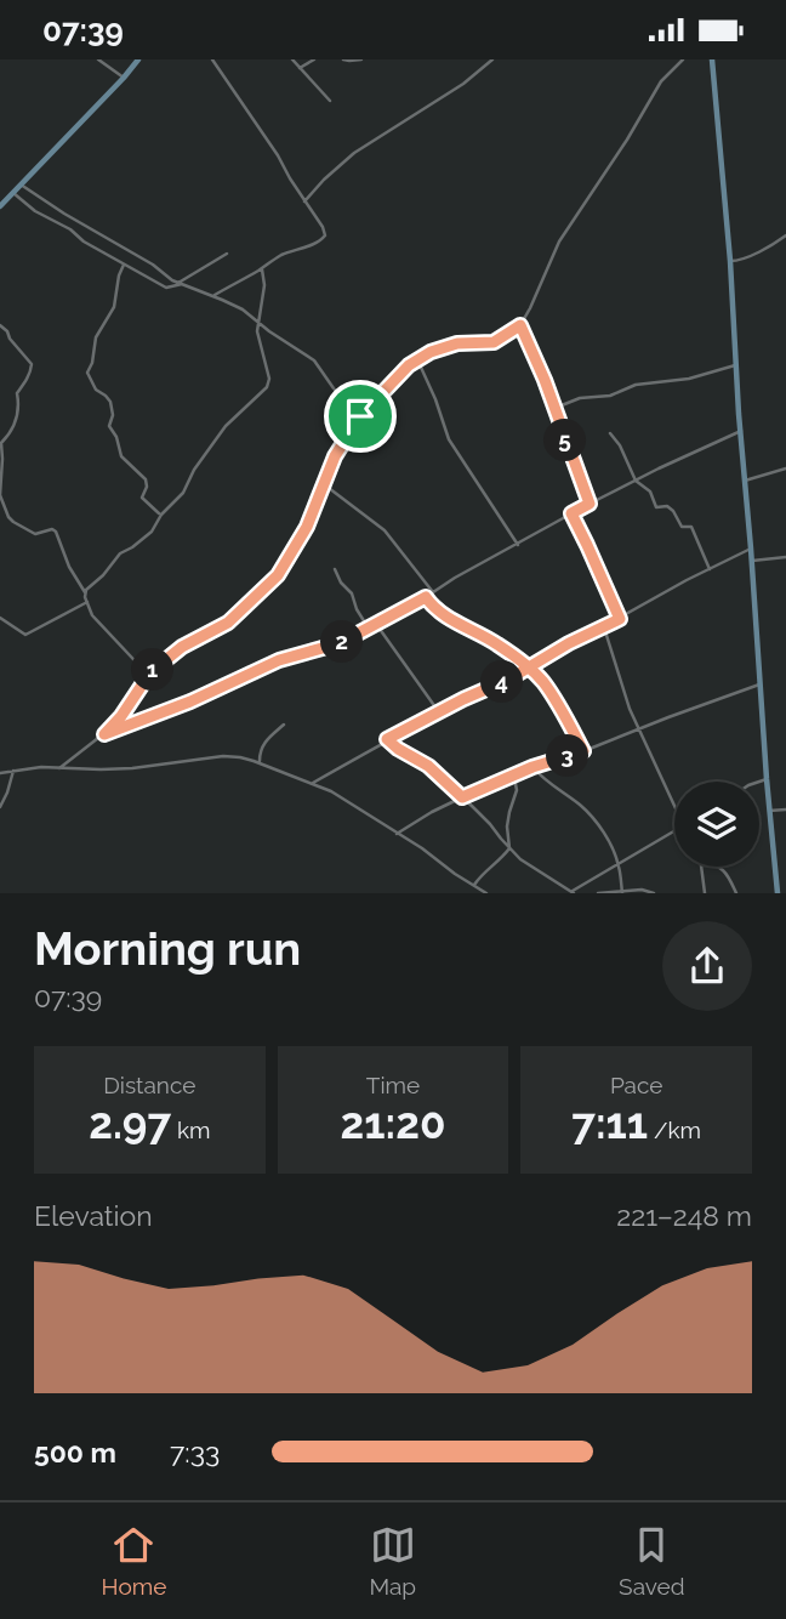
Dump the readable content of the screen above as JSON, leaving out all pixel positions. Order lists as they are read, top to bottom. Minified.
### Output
{"page":{"status":"07:39","pins":["5","2","1","4","3"],"heading":["Morning run","07:39"],"stats":[["Distance","2.97 km"],["Time","21:20"],["Pace","7:11 /km"]],"chart":["Elevation","221–248 m"],"list":[{"name":"500 m","note":"7:33"}],"tabs":["Home","Map","Saved"]}}
